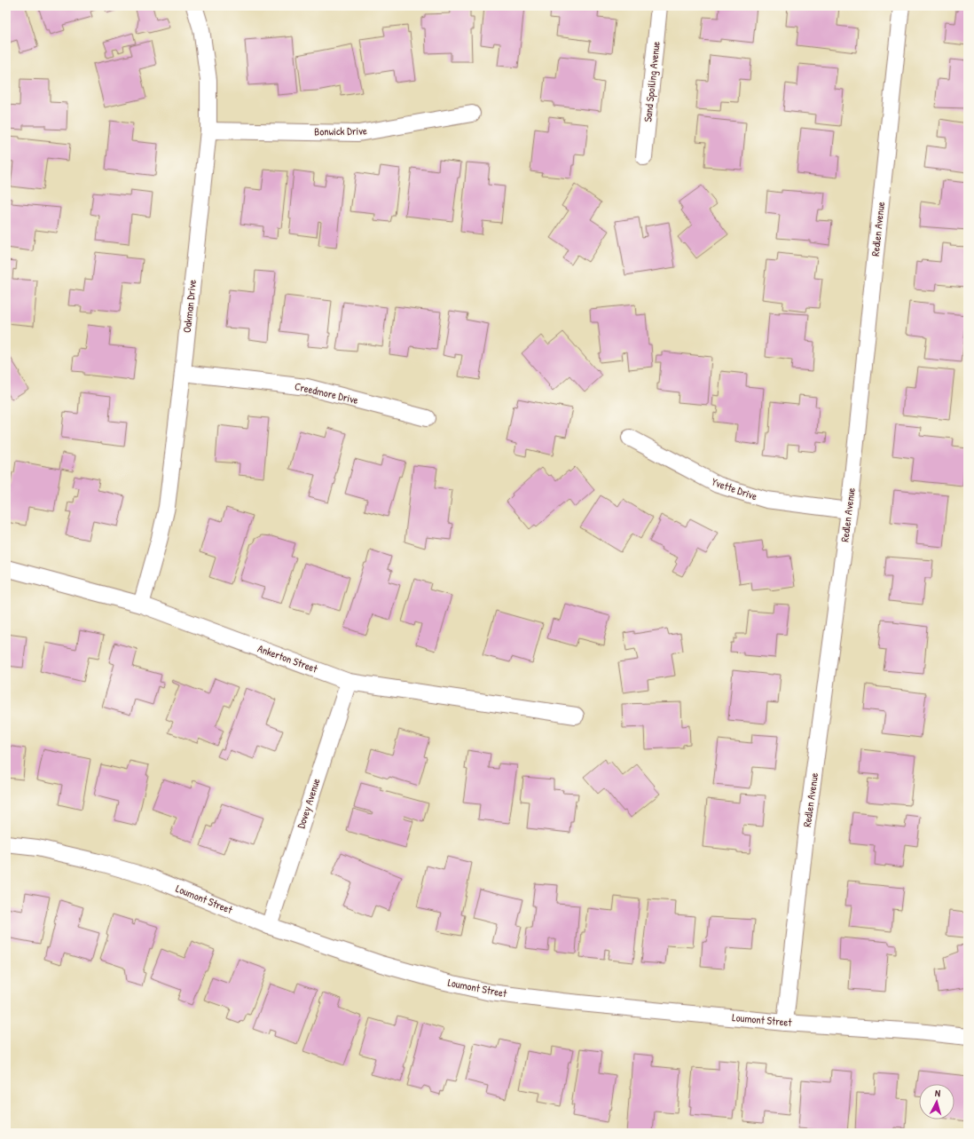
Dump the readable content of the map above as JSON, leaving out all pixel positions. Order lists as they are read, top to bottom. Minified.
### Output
{"streets":{"street":["Sand Spoiling Avenue","Bonwick Drive","Redlen Avenue","Oakman Drive","Creedmore Drive","Yvette Drive","Ankerton Street","Dovey Avenue","Loumont Street"]},"crossings":[["Bonwick Drive","Oakman Drive"],["Redlen Avenue","Yvette Drive"],["Redlen Avenue","Loumont Street"],["Oakman Drive","Creedmore Drive"],["Oakman Drive","Ankerton Street"],["Ankerton Street","Dovey Avenue"],["Dovey Avenue","Loumont Street"]],"north":"top"}
